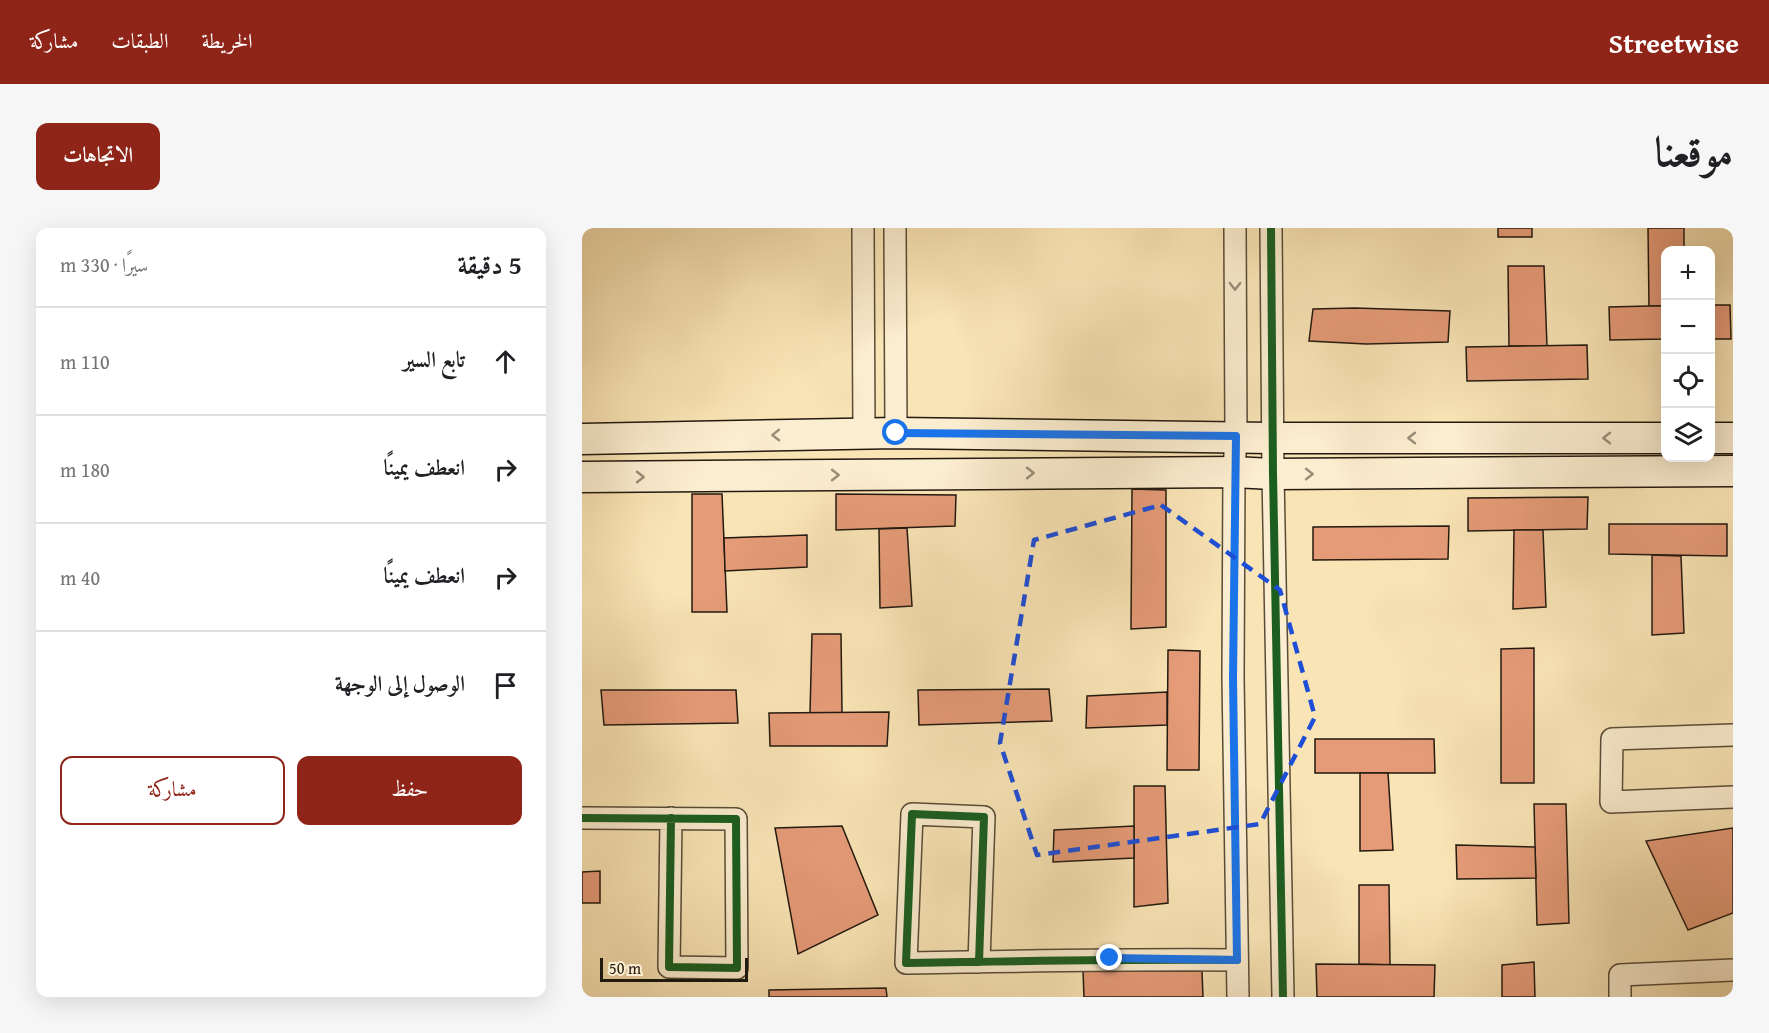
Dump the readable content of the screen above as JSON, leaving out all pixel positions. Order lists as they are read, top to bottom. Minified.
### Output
{"scale_bar":"50 m","page":{"header":"Streetwise","nav":["الخريطة","الطبقات","مشاركة"],"title":"موقعنا","buttons":["الاتجاهات",["حفظ","مشاركة"]],"heading":["5 دقيقة","سيرًا · 330 m"],"map_buttons":["+","−"],"list":[["تابع السير","110 m"],["انعطف يمينًا","180 m"],["انعطف يمينًا","40 m"],"الوصول إلى الوجهة"],"scale":"50 m"}}
